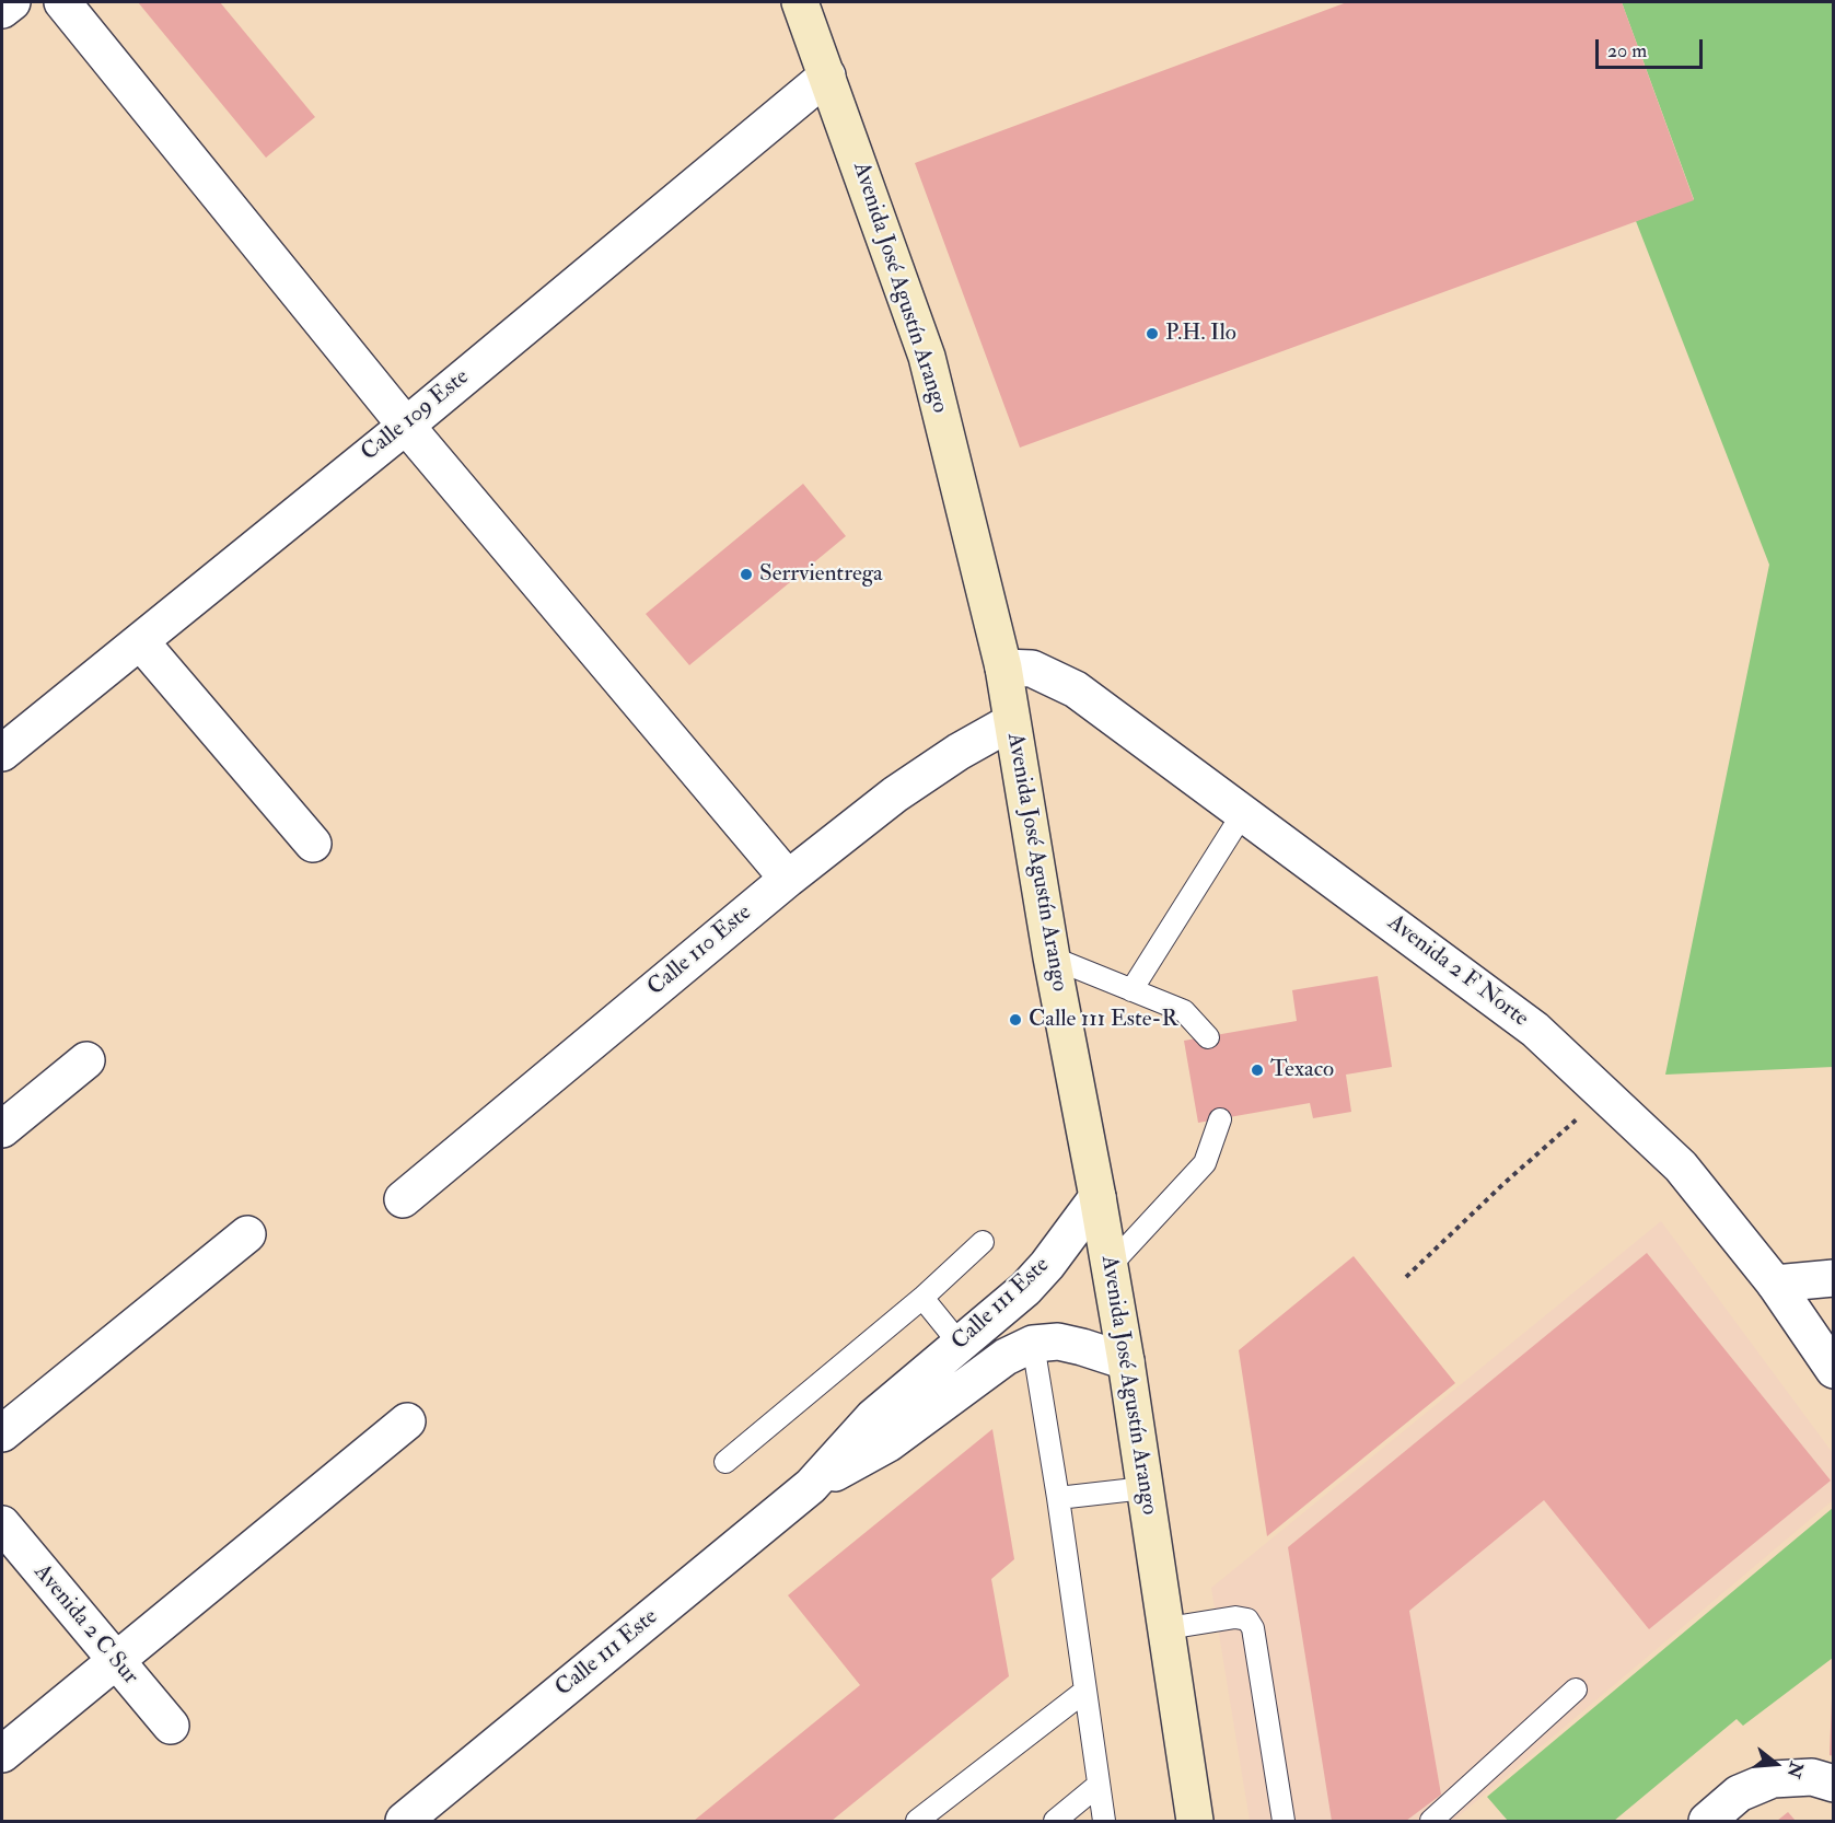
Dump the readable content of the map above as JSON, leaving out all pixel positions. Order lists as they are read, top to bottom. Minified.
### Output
{"streets":{"main road":["Avenida José Agustín Arango"],"street":["Calle 109 Este","Calle 110 Este","Avenida 2 F Norte","Calle 111 Este","Avenida 2 C Sur"]},"crossings":[["Avenida José Agustín Arango","Calle 109 Este"],["Avenida José Agustín Arango","Calle 110 Este"],["Avenida José Agustín Arango","Avenida 2 F Norte"],["Avenida José Agustín Arango","Calle 111 Este"]],"places":["P.H. Ilo","Serrvientrega","Calle 111 Este-R","Texaco"],"scale_bar":"20 m","north":"right"}
